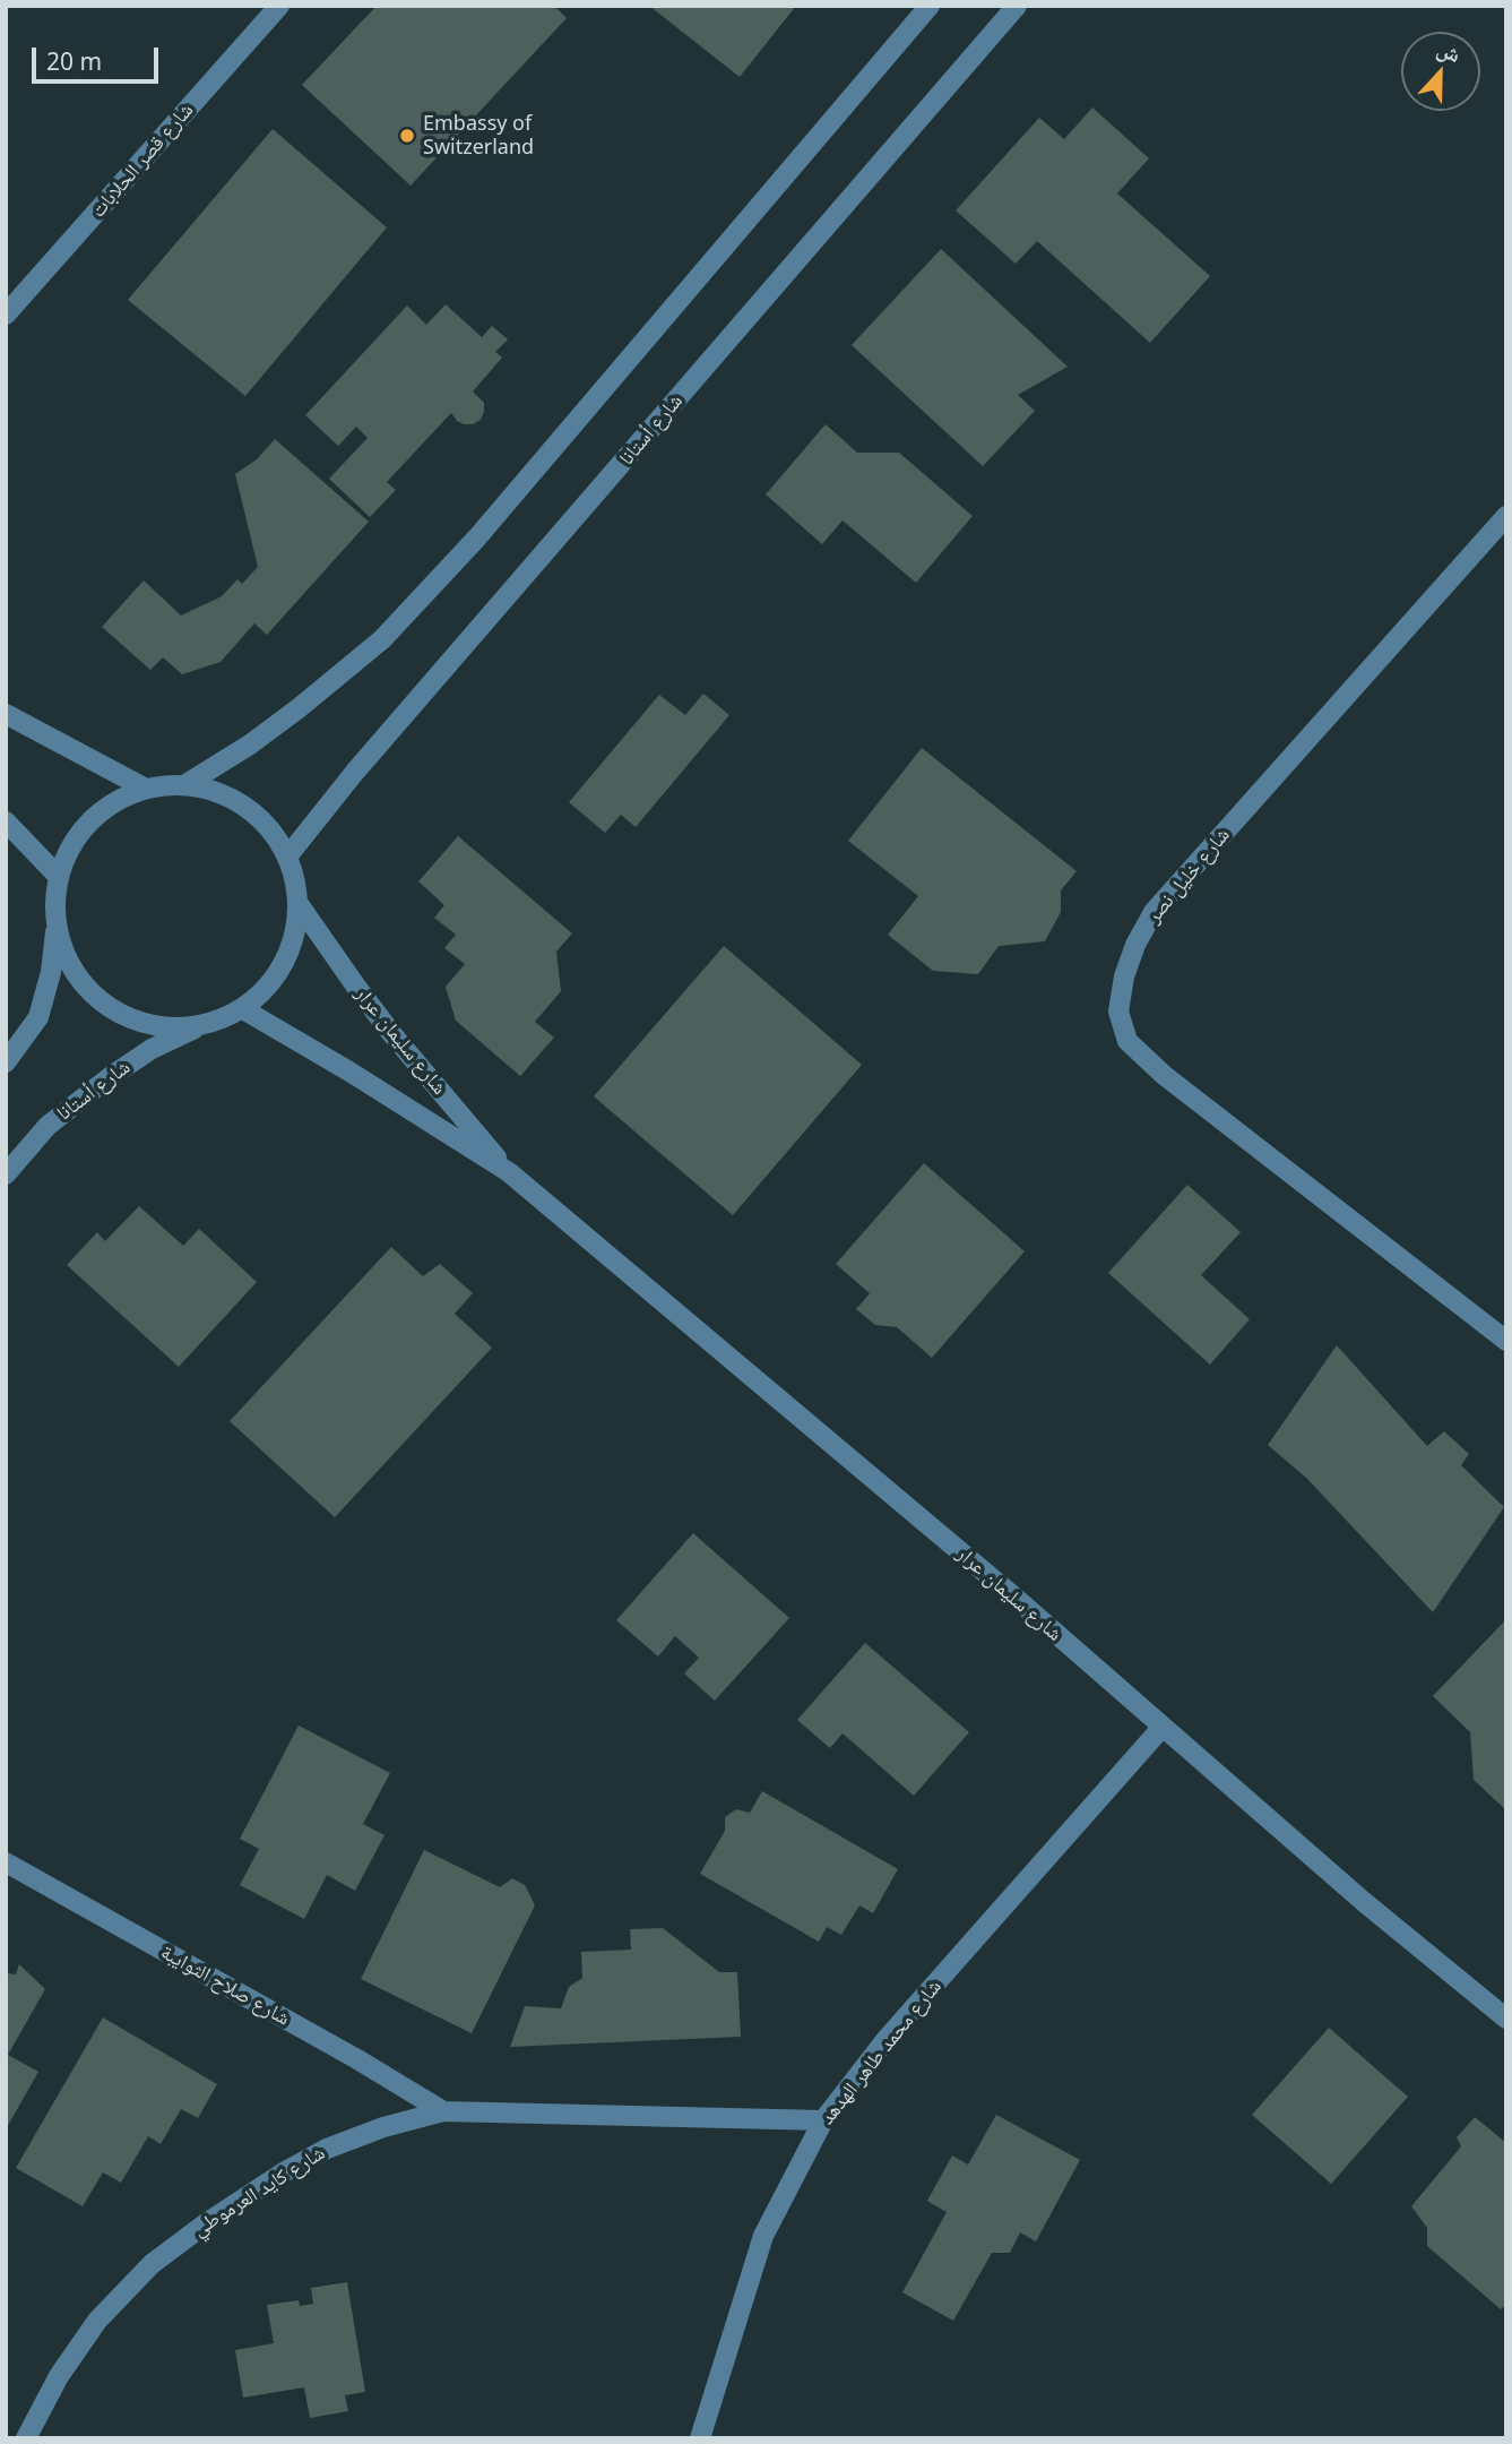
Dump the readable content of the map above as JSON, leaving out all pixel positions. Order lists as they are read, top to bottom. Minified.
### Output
{"streets":{"street":["شارع قصر الحلابات","شارع أستانا","شارع خليل نصر","شارع سليمان عرار","شارع صلاح الثوايبة","شارع محمد طاهر الهدهد","شارع كايد العرموطي"]},"crossings":[["شارع أستانا","شارع سليمان عرار"],["شارع سليمان عرار","شارع محمد طاهر الهدهد"],["شارع صلاح الثوايبة","شارع كايد العرموطي"],["شارع محمد طاهر الهدهد","شارع كايد العرموطي"]],"places":["Embassy of Switzerland"],"scale_bar":"20 m","north":"top"}
